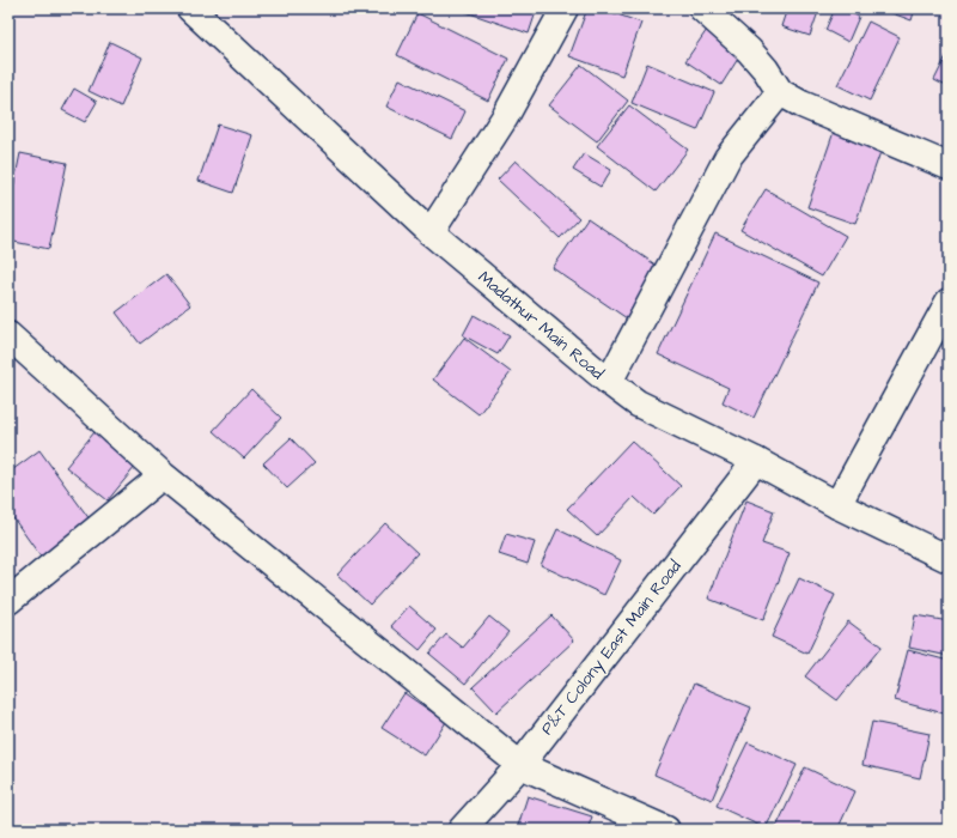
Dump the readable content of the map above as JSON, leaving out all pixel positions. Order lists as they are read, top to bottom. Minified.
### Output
{"streets":{"street":["Madathur Main Road","P&T Colony East Main Road"]},"crossings":[["Madathur Main Road","P&T Colony East Main Road"]]}
